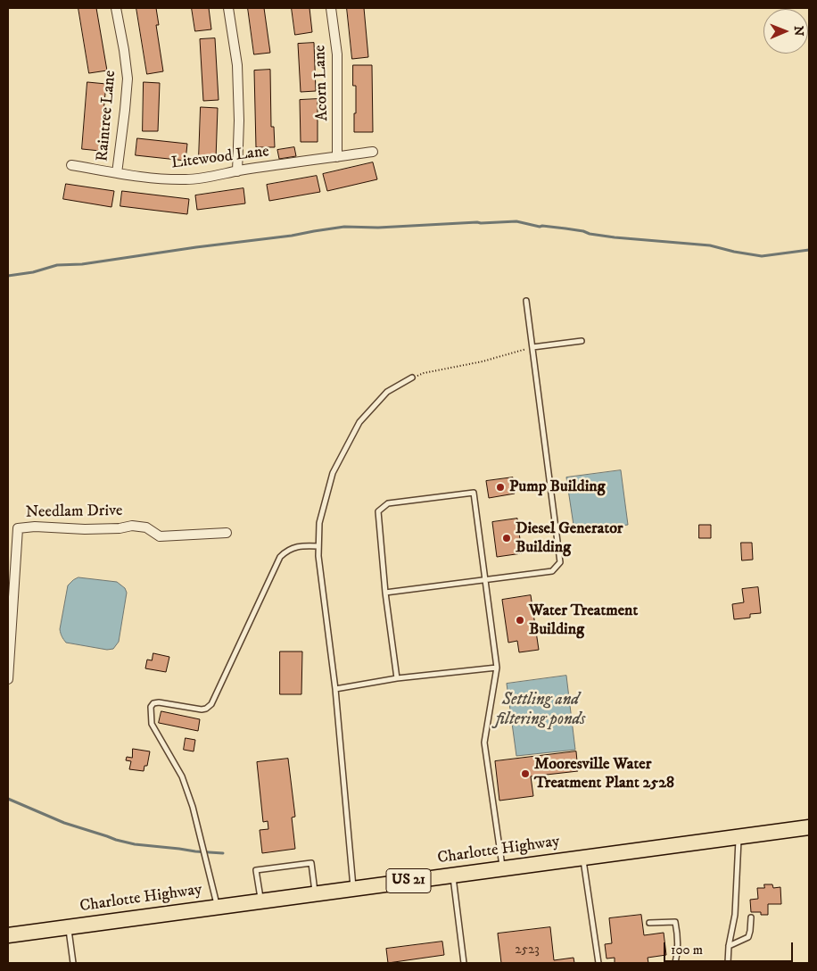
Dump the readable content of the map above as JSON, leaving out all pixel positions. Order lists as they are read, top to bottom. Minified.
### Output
{"streets":{"main road":["Charlotte Highway","US 21"],"street":["Acorn Lane","Raintree Lane","Litewood Lane","Needlam Drive"]},"crossings":[["Acorn Lane","Litewood Lane"],["Raintree Lane","Litewood Lane"]],"water":["Settling and filtering ponds"],"places":["Pump Building","Diesel Generator Building","Water Treatment Building","Mooresville Water Treatment Plant 2528"],"house_numbers":["2523"],"scale_bar":"100 m","north":"right"}
